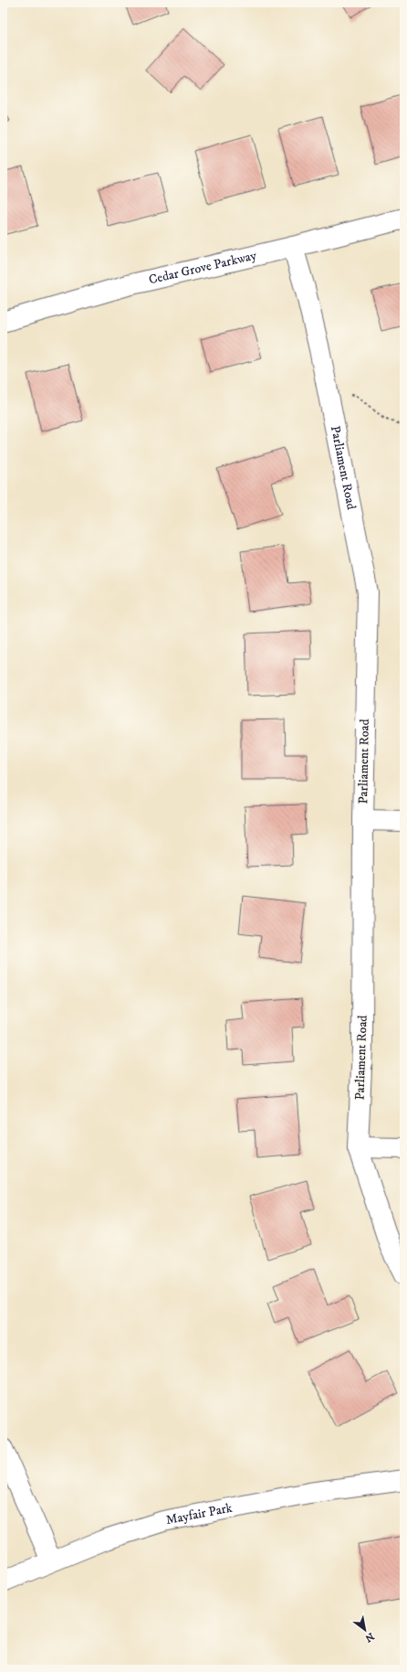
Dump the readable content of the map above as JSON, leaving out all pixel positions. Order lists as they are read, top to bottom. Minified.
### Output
{"streets":{"street":["Cedar Grove Parkway","Parliament Road","Mayfair Park"]},"crossings":[["Cedar Grove Parkway","Parliament Road"]],"north":"bottom right"}
